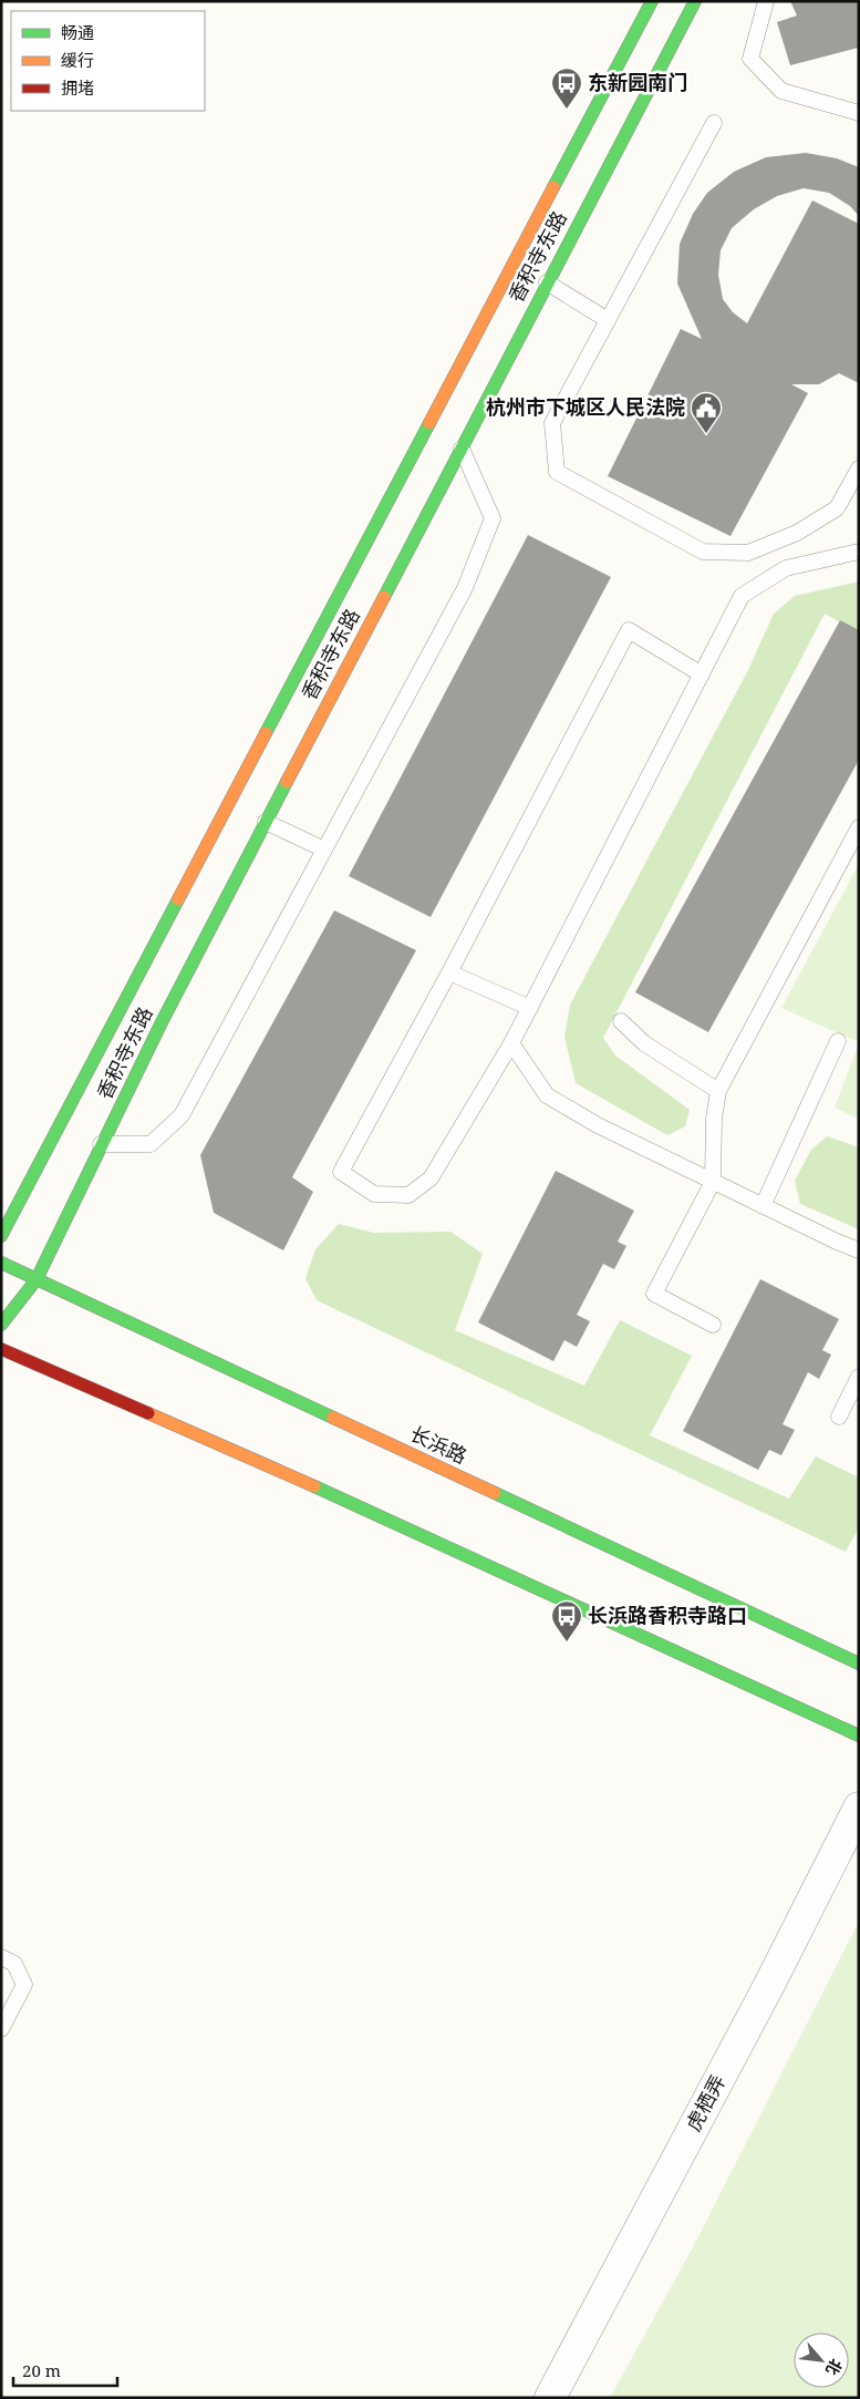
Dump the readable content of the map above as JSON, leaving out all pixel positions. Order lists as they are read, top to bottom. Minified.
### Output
{"streets":{"main road":["香积寺东路","长浜路"],"street":["虎栖弄"]},"crossings":[["香积寺东路","长浜路"]],"places":{"bus stop":["东新园南门","长浜路香积寺路口"],"public building":["杭州市下城区人民法院"]},"legend":["畅通","缓行","拥堵"],"scale_bar":"20 m","north":"bottom right"}
